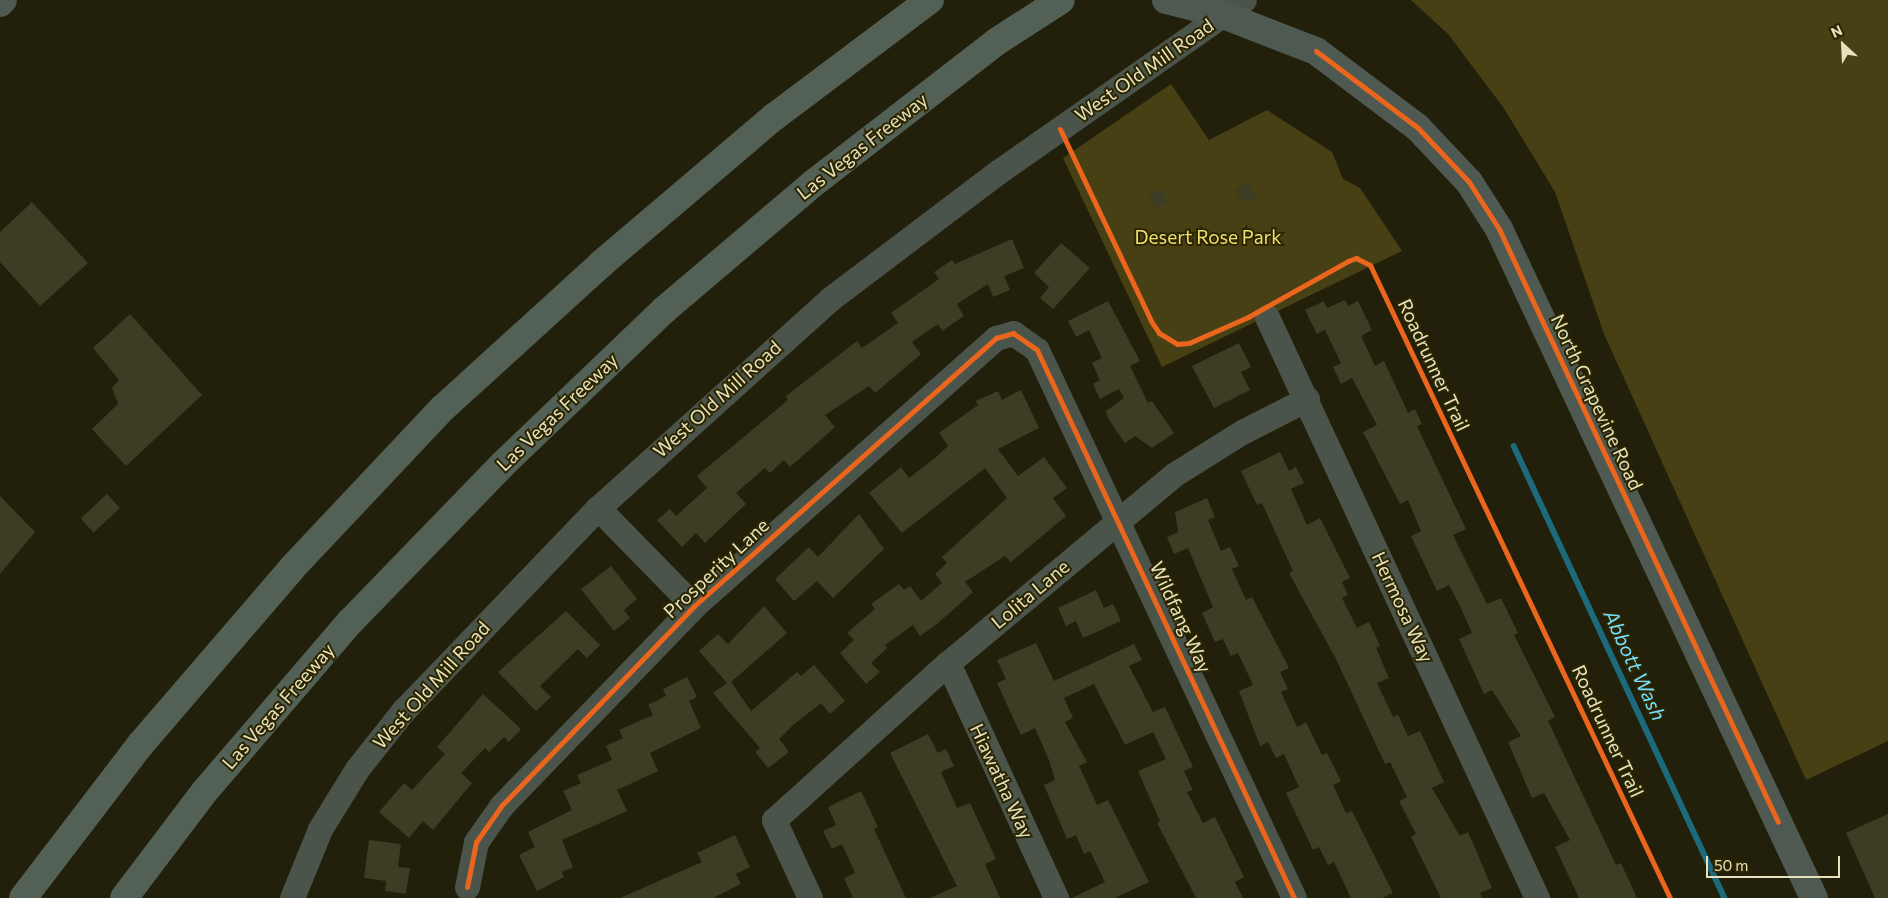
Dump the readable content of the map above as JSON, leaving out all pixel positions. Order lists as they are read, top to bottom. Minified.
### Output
{"streets":{"highway":["Las Vegas Freeway"],"main road":["North Grapevine Road"],"street":["West Old Mill Road","Prosperity Lane","Lolita Lane","Hermosa Way","Wildfang Way","Hiawatha Way"],"cycle path":["Roadrunner Trail"]},"crossings":[["Prosperity Lane","Wildfang Way"],["Lolita Lane","Hermosa Way"],["Lolita Lane","Wildfang Way"],["Lolita Lane","Hiawatha Way"]],"water":["Abbott Wash"],"parks":["Desert Rose Park"],"scale_bar":"50 m","north":"top left"}
